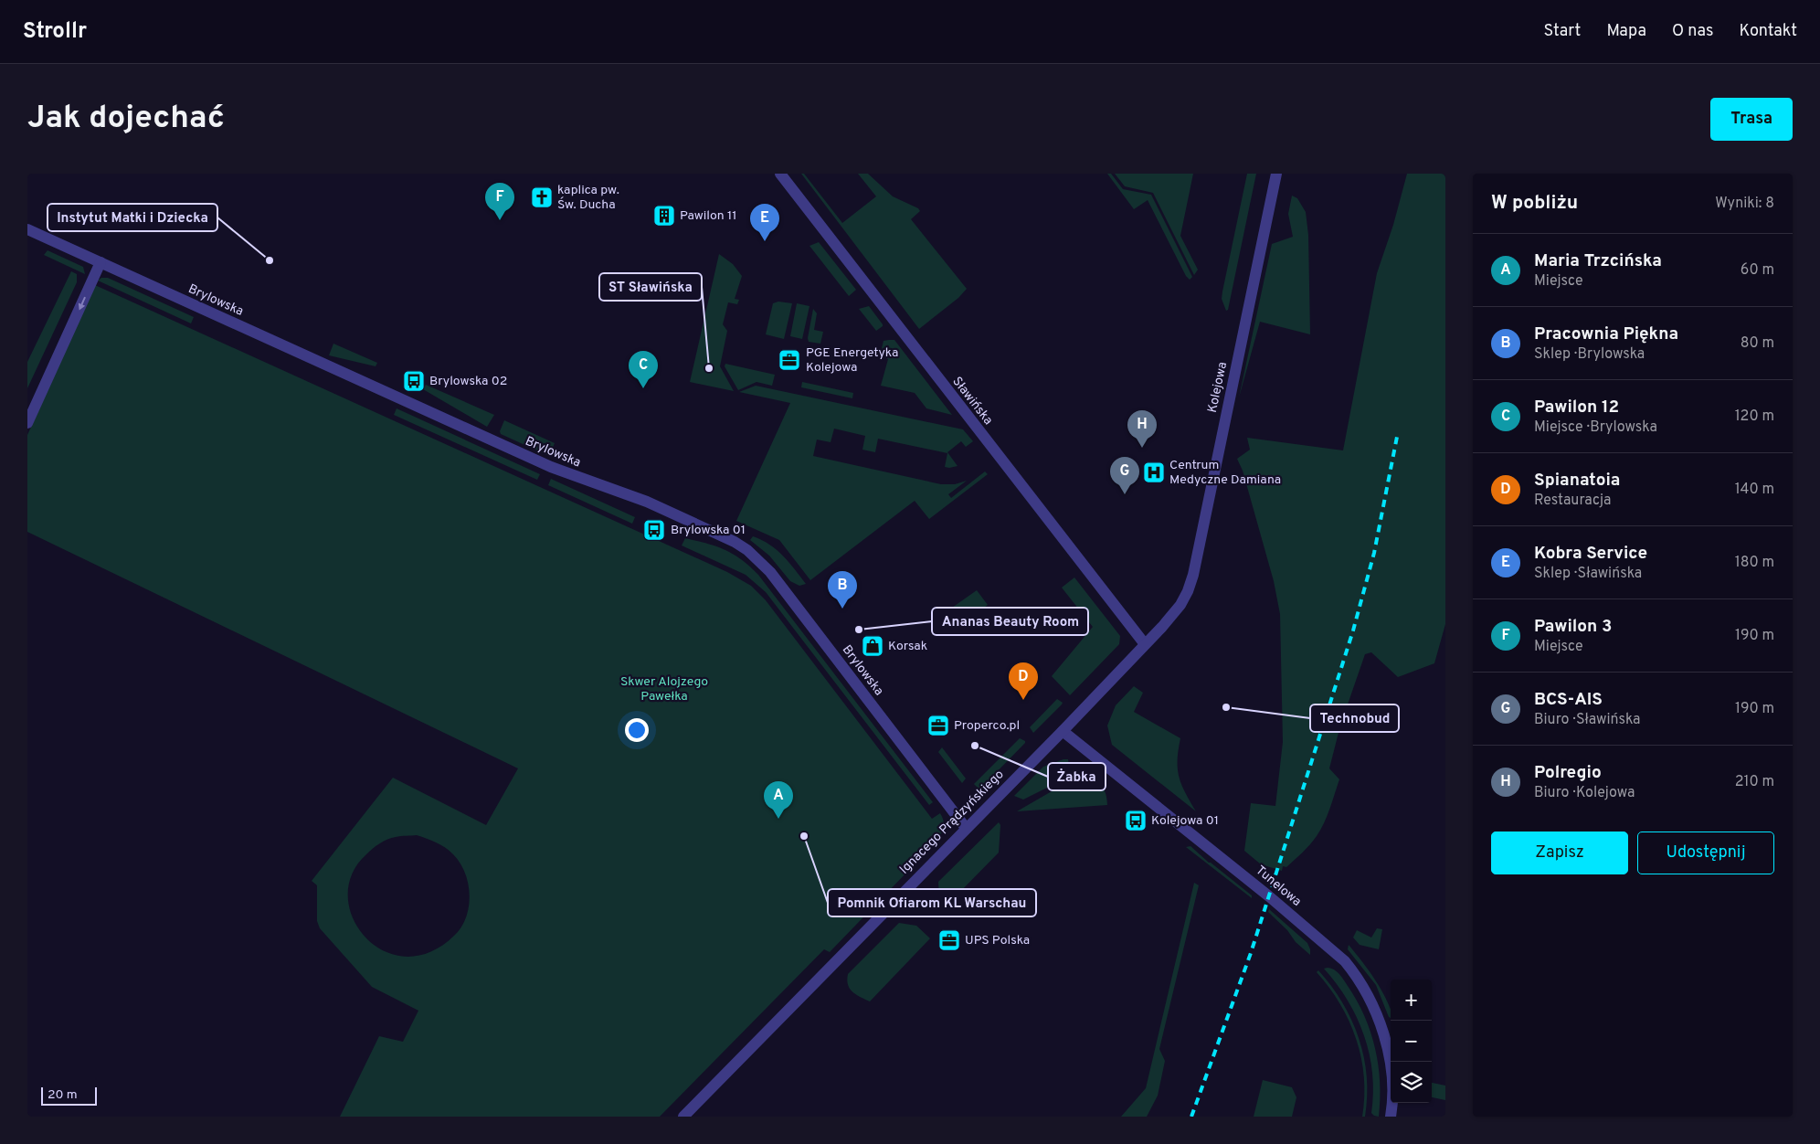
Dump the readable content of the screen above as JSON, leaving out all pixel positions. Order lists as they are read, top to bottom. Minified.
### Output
{"streets":{"street":["Brylowska","Kolejowa","Sławińska","Ignacego Prądzyńskiego","Tunelowa"]},"crossings":[["Brylowska","Ignacego Prądzyńskiego"],["Kolejowa","Ignacego Prądzyńskiego"],["Sławińska","Ignacego Prądzyńskiego"],["Ignacego Prądzyńskiego","Tunelowa"]],"parks":["Skwer Alojzego Pawełka"],"places":{"church":["kaplica pw. Św. Ducha"],"building":["Pawilon 11"],"other":["Instytut Matki i Dziecka","ST Sławińska","Ananas Beauty Room","Technobud","Żabka","Pomnik Ofiarom KL Warschau"],"office":["PGE Energetyka Kolejowa","Properco.pl","UPS Polska"],"bus stop":["Brylowska 02","Brylowska 01","Kolejowa 01"],"hospital":["Centrum Medyczne Damiana"],"shop":["Korsak"]},"scale_bar":"20 m","page":{"header":"Strollr","nav":["Start","Mapa","O nas","Kontakt"],"buttons":["Trasa",["Zapisz","Udostępnij"]],"title":"Jak dojechać","heading":["W pobliżu","Wyniki: 8"],"pins":["F","E","C","H","G","B","D","A"],"list":[{"mark":"A","name":"Maria Trzcińska","note":"Miejsce","value":"60 m"},{"mark":"B","name":"Pracownia Piękna","note":"Sklep · Brylowska","value":"80 m"},{"mark":"C","name":"Pawilon 12","note":"Miejsce · Brylowska","value":"120 m"},{"mark":"D","name":"Spianatoia","note":"Restauracja","value":"140 m"},{"mark":"E","name":"Kobra Service","note":"Sklep · Sławińska","value":"180 m"},{"mark":"F","name":"Pawilon 3","note":"Miejsce","value":"190 m"},{"mark":"G","name":"BCS-AIS","note":"Biuro · Sławińska","value":"190 m"},{"mark":"H","name":"Polregio","note":"Biuro · Kolejowa","value":"210 m"}],"map_buttons":["+","−"],"scale":"20 m"}}
